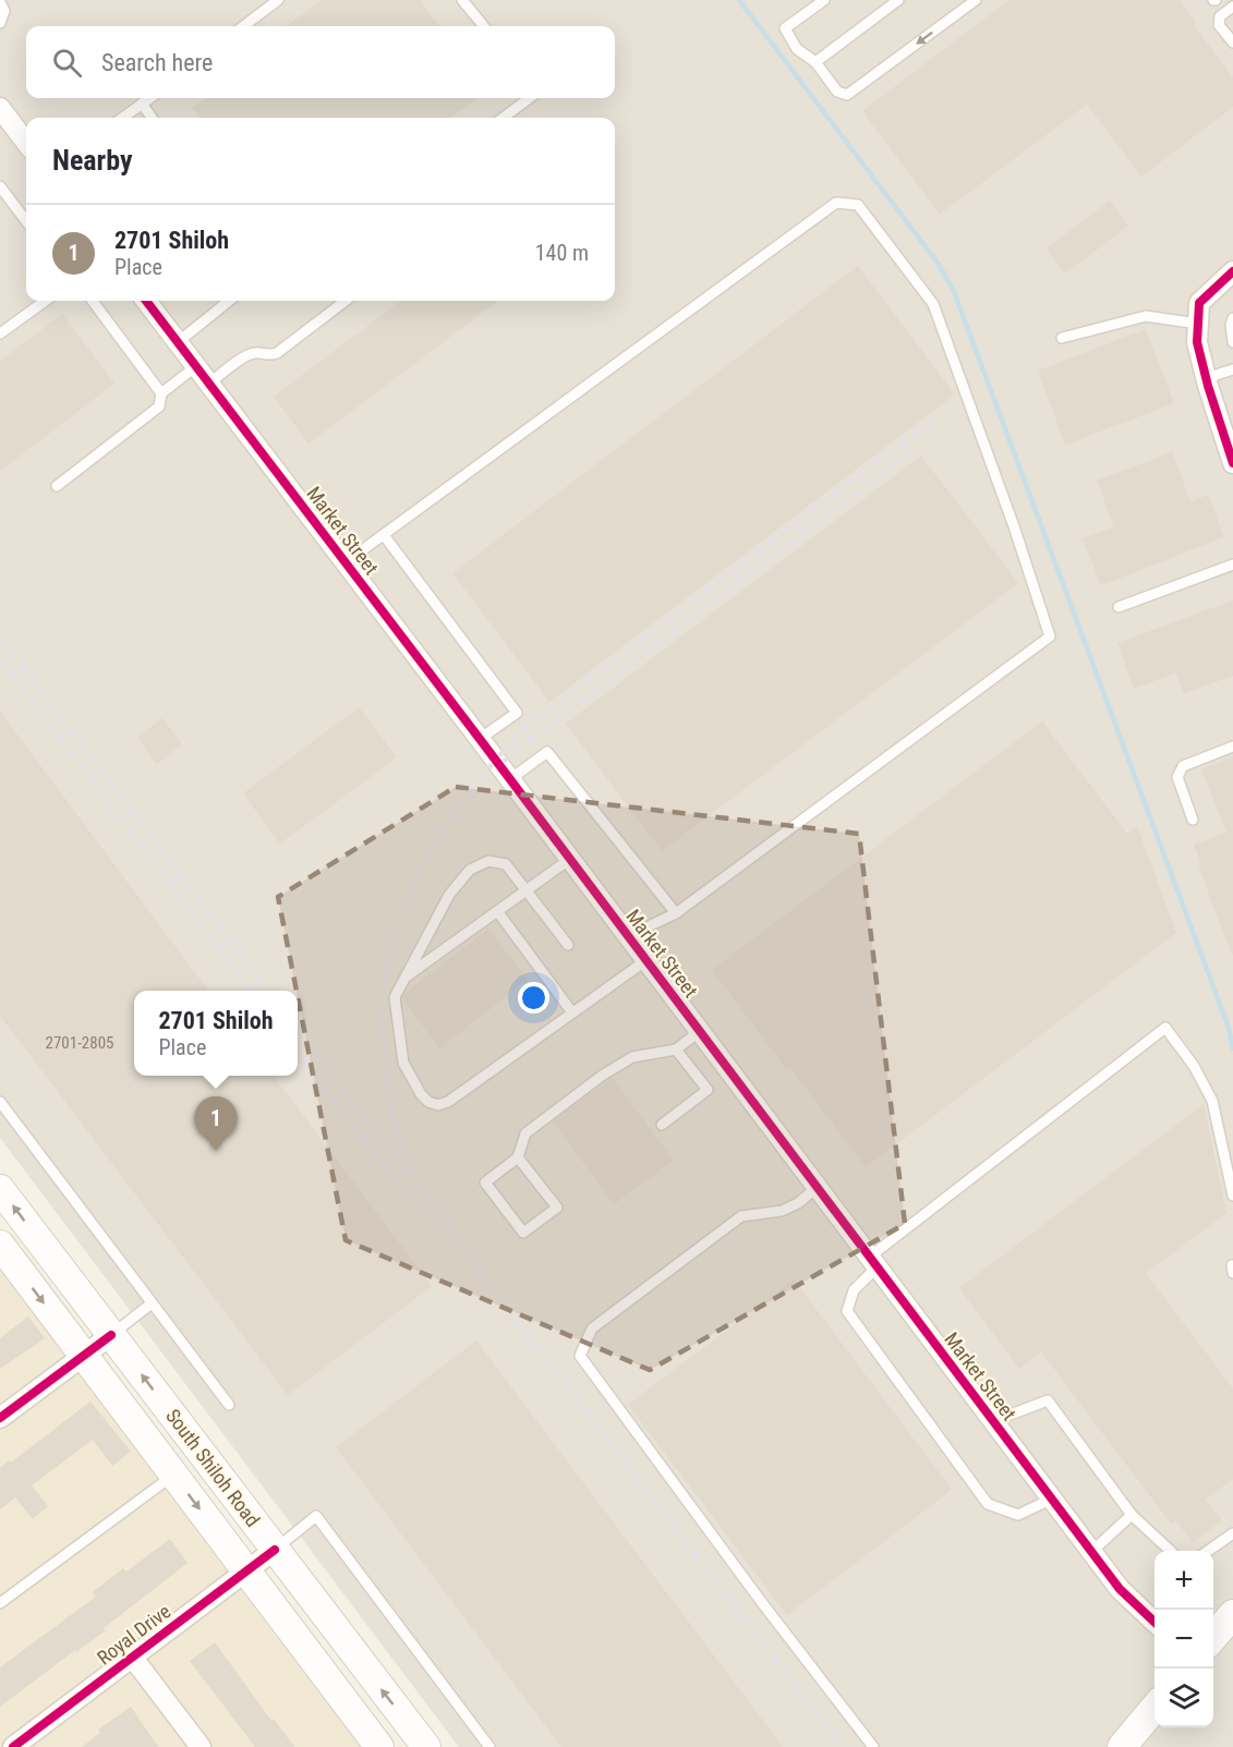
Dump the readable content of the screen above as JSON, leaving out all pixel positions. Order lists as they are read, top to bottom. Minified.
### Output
{"streets":{"main road":["South Shiloh Road"],"street":["Market Street","Royal Drive"]},"crossings":[["South Shiloh Road","Royal Drive"]],"house_numbers":["2701-2805"],"page":{"search":"Search here","heading":"Nearby","list":[{"mark":"1","name":"2701 Shiloh","note":"Place","value":"140 m"}],"popup":["2701 Shiloh","Place"],"pins":"1","map_buttons":["+","−"]}}
